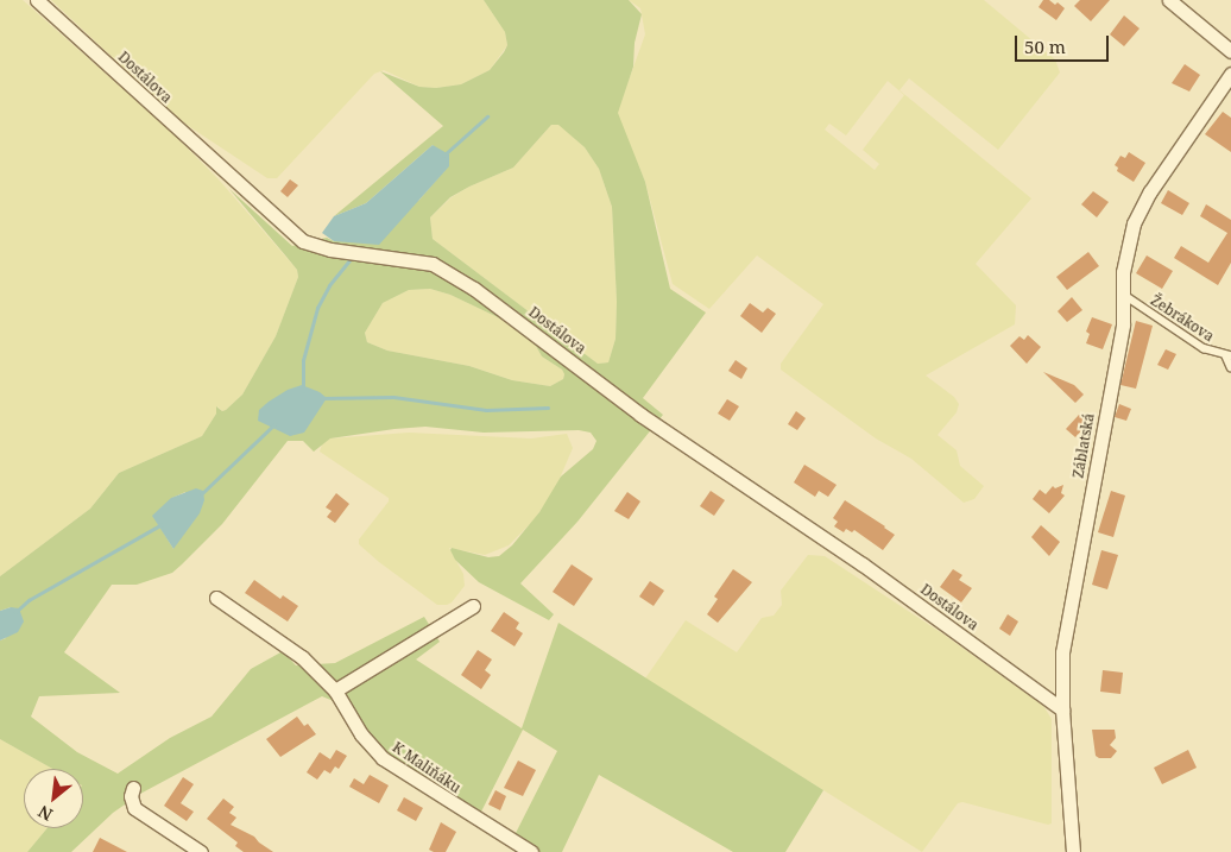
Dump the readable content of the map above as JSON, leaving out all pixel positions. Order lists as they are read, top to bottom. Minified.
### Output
{"streets":{"street":["Dostálova","Záblatská","K Maliňáku"],"lane":["Žebrákova"]},"crossings":[["Dostálova","Záblatská"],["Žebrákova","Záblatská"]],"scale_bar":"50 m","north":"bottom left"}
